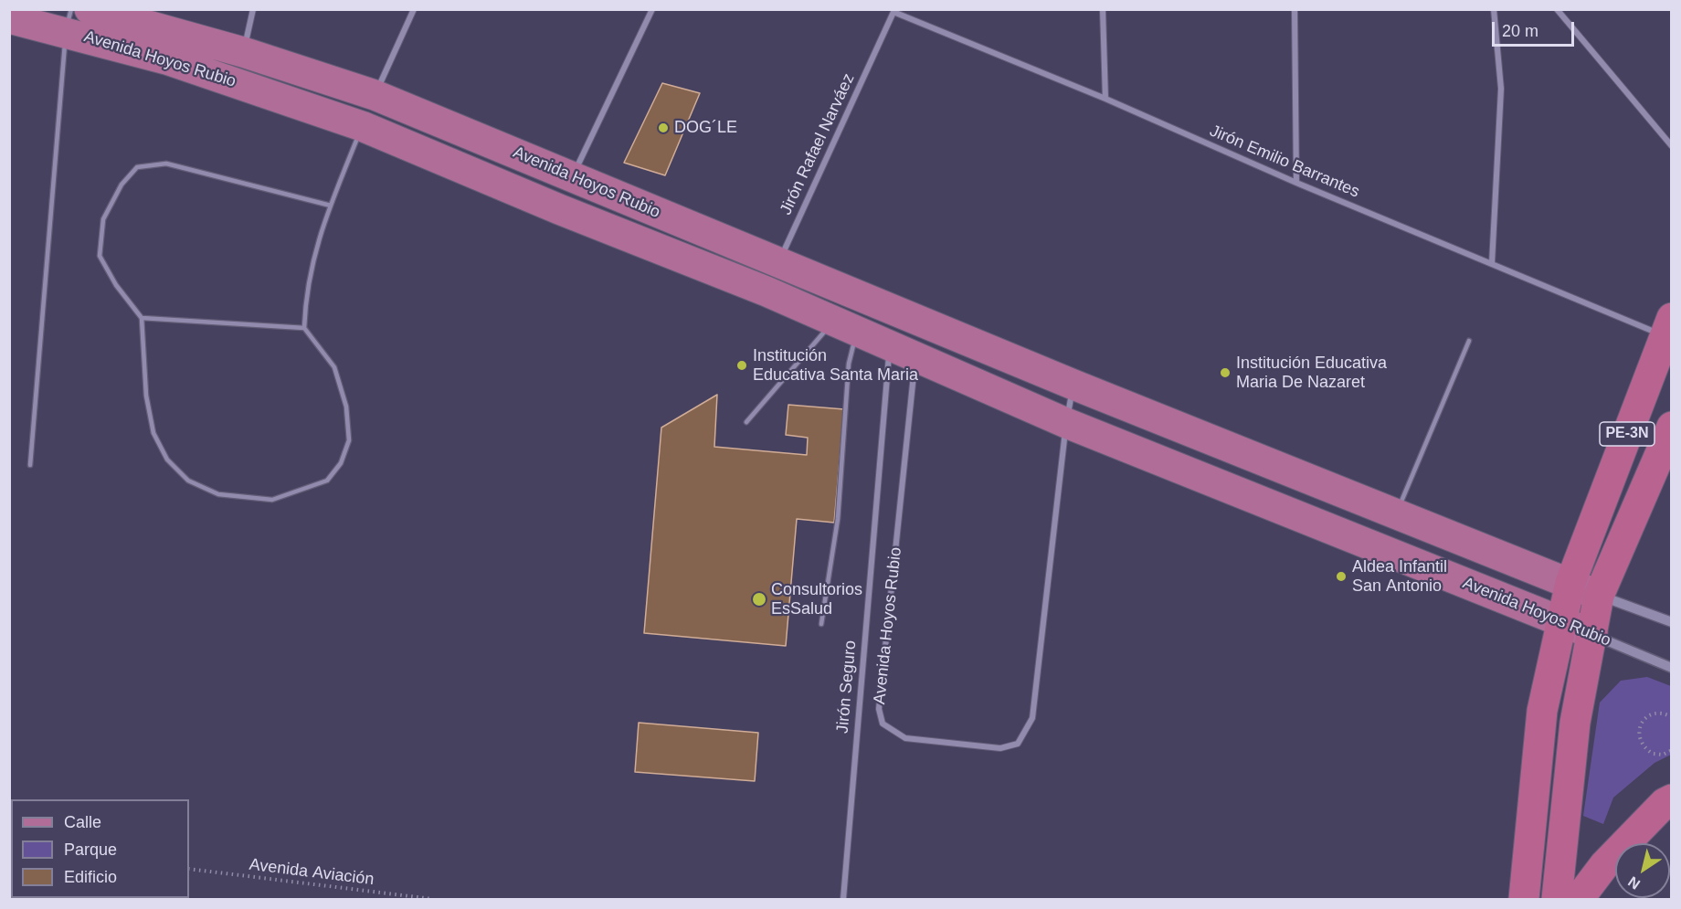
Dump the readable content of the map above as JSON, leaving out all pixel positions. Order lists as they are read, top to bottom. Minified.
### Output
{"streets":{"highway":["PE-3N"],"main road":["Avenida Hoyos Rubio"],"street":["Jirón Rafael Narváez","Jirón Emilio Barrantes","Jirón Seguro"],"path":["Avenida Aviación"]},"crossings":[["Avenida Hoyos Rubio","Jirón Rafael Narváez"],["Avenida Hoyos Rubio","PE-3N"],["Avenida Hoyos Rubio","Jirón Seguro"],["Jirón Rafael Narváez","Jirón Emilio Barrantes"],["Jirón Emilio Barrantes","PE-3N"]],"places":["DOG´LE","Institución Educativa Santa Maria","Institución Educativa Maria De Nazaret","Aldea Infantil San Antonio","Consultorios EsSalud"],"legend":["Calle","Parque","Edificio"],"scale_bar":"20 m","north":"bottom left"}
